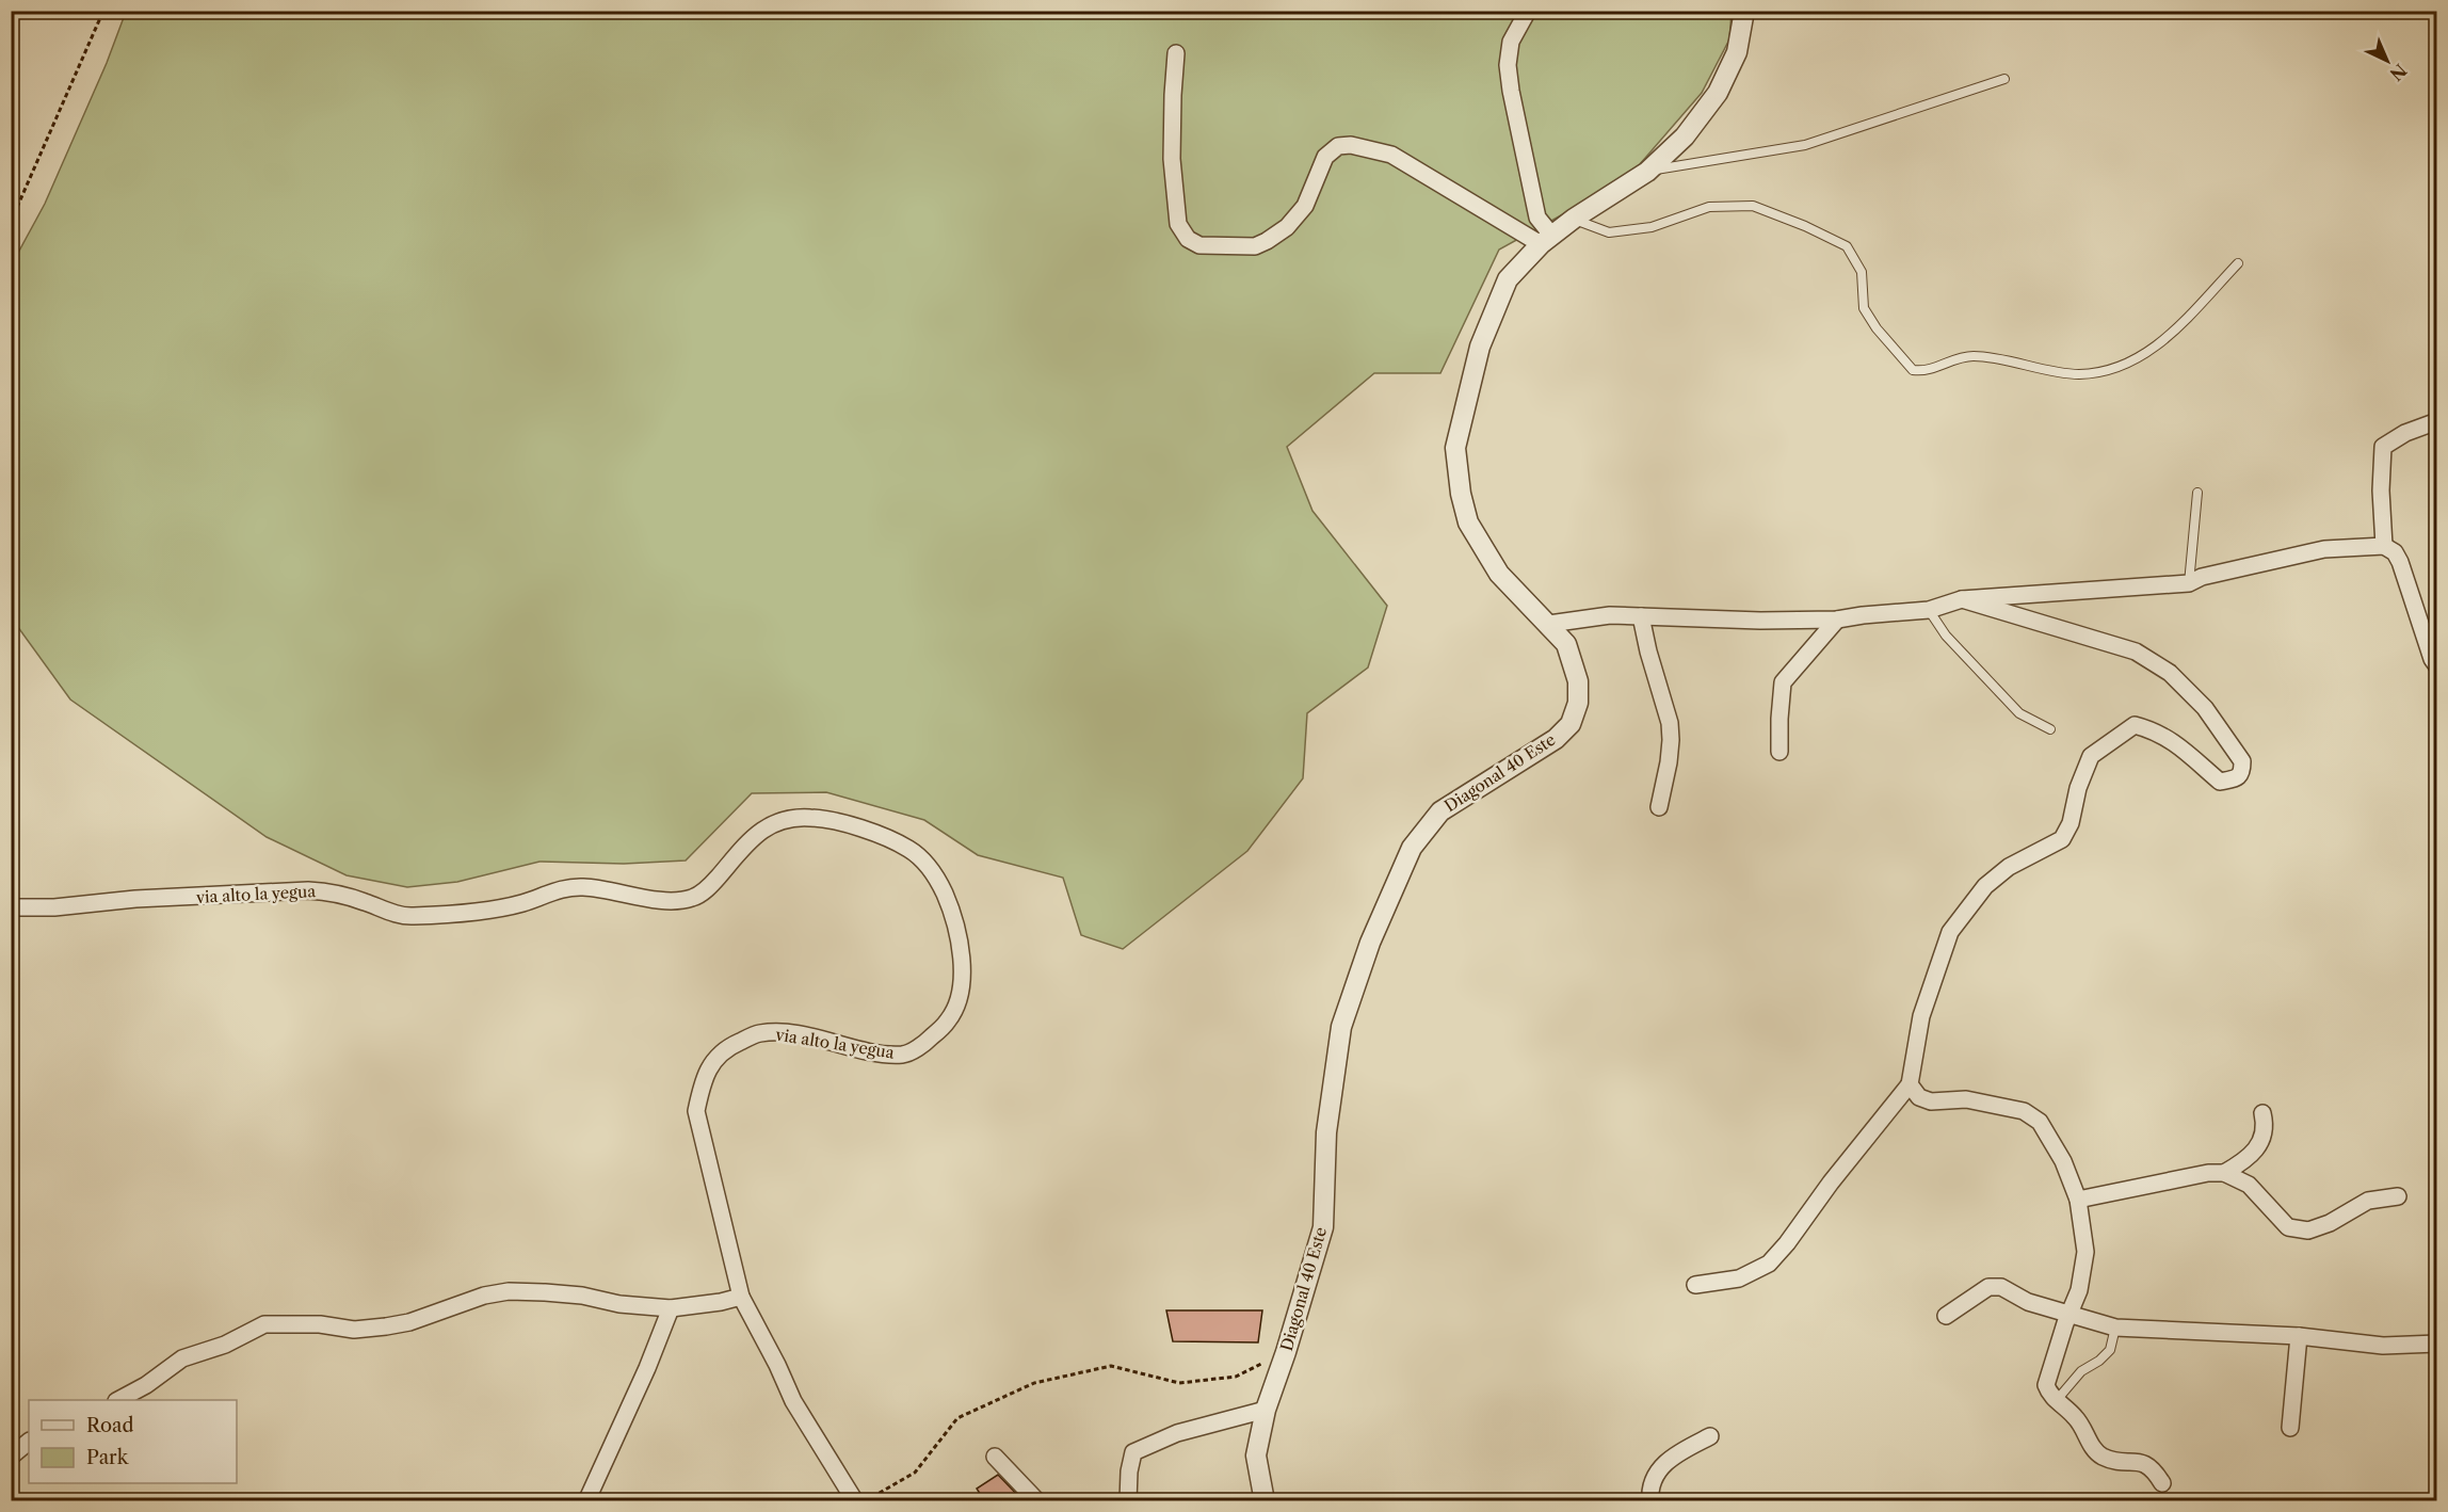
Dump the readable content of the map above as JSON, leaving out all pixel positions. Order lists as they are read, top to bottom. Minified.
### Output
{"streets":{"street":["Diagonal 40 Este","via alto la yegua"]},"legend":["Road","Park"],"north":"bottom right"}
